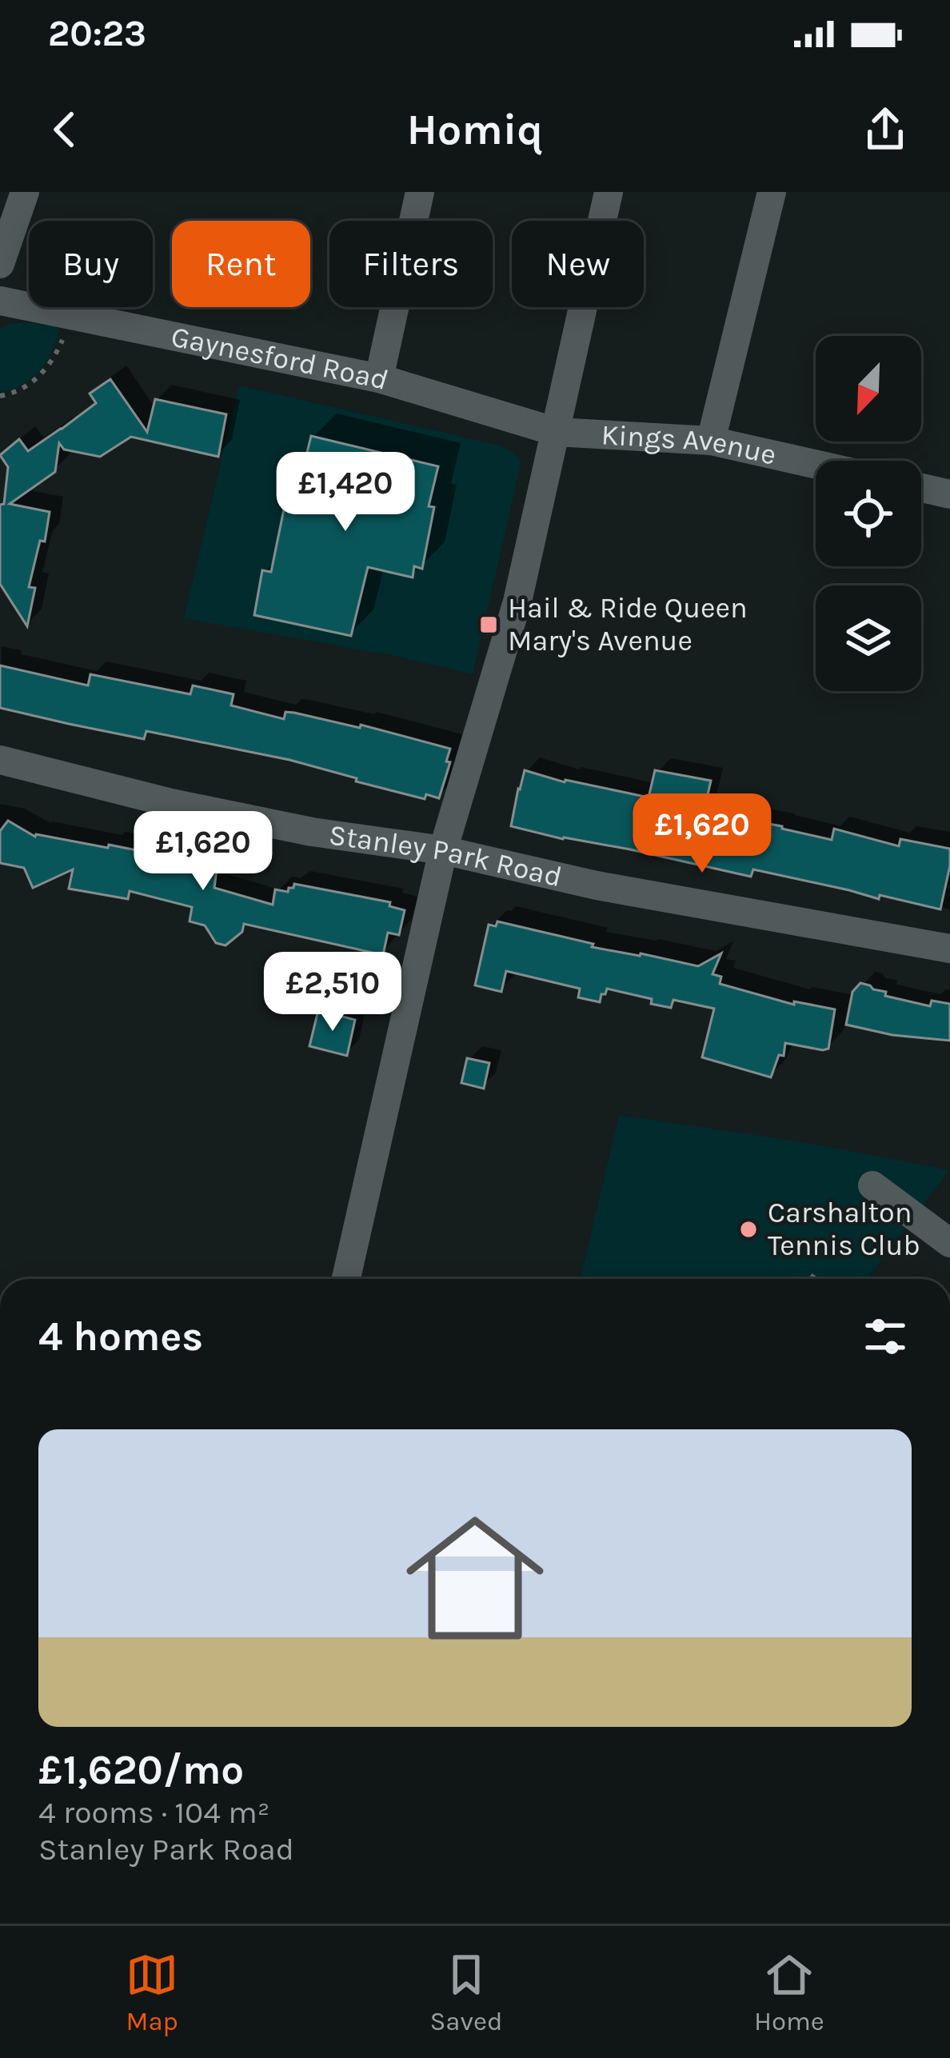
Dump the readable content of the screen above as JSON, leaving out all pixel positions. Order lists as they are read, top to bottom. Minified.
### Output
{"streets":{"street":["Gaynesford Road","Kings Avenue","Stanley Park Road"]},"crossings":[["Gaynesford Road","Kings Avenue"]],"places":{"transit":["Hail & Ride Queen Mary's Avenue"],"other":["Carshalton Tennis Club"]},"north":"bottom left","page":{"status":"20:23","header":"Homiq","chip":["Buy","Rent","Filters","New"],"price":["£1,420","£1,620","£1,620","£2,510"],"heading":"4 homes","list":[{"name":"£1,620/mo","note":"4 rooms · 104 m² · Stanley Park Road"}],"tabs":["Map","Saved","Home"]}}
